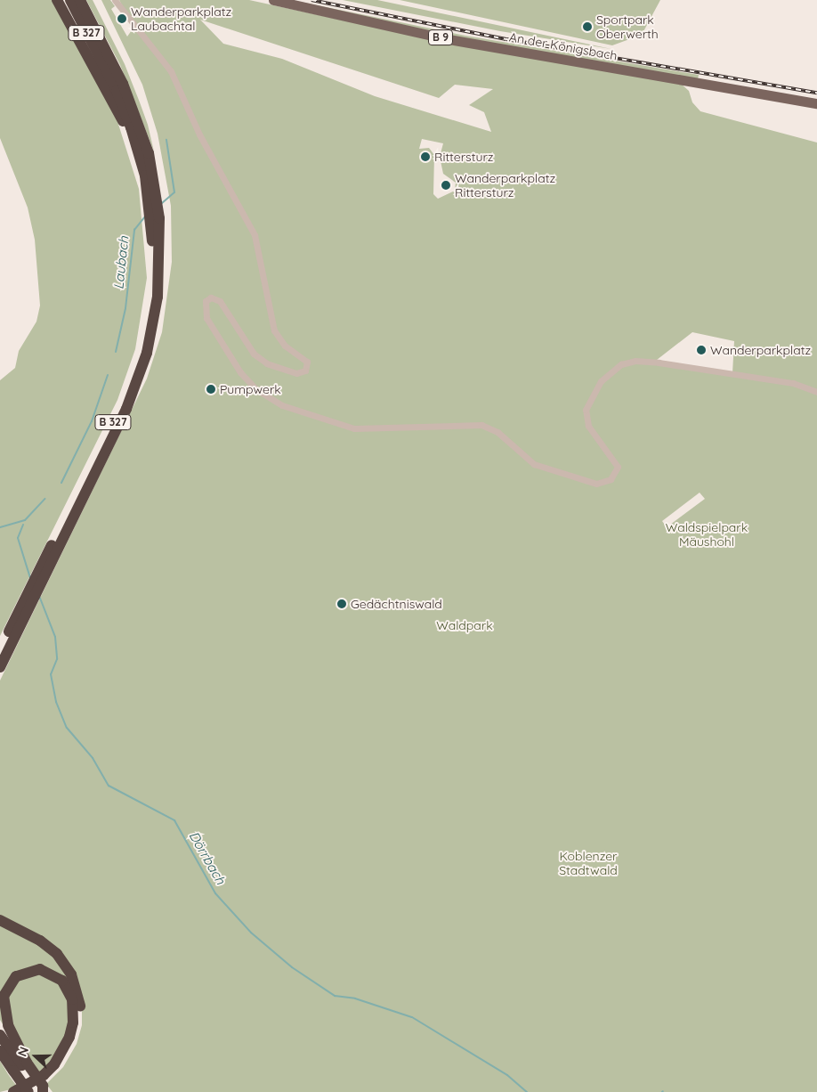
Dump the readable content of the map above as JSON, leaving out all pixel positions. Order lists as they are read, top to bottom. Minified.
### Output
{"streets":{"highway":["B 327"],"main road":["B 9","An der Königsbach"]},"water":["Laubach","Dörrbach"],"parks":["Waldspielpark Mäushohl","Waldpark","Koblenzer Stadtwald"],"places":["Wanderparkplatz Laubachtal","Sportpark Oberwerth","Rittersturz","Wanderparkplatz Rittersturz","Wanderparkplatz","Pumpwerk","Gedächtniswald"],"north":"left"}
